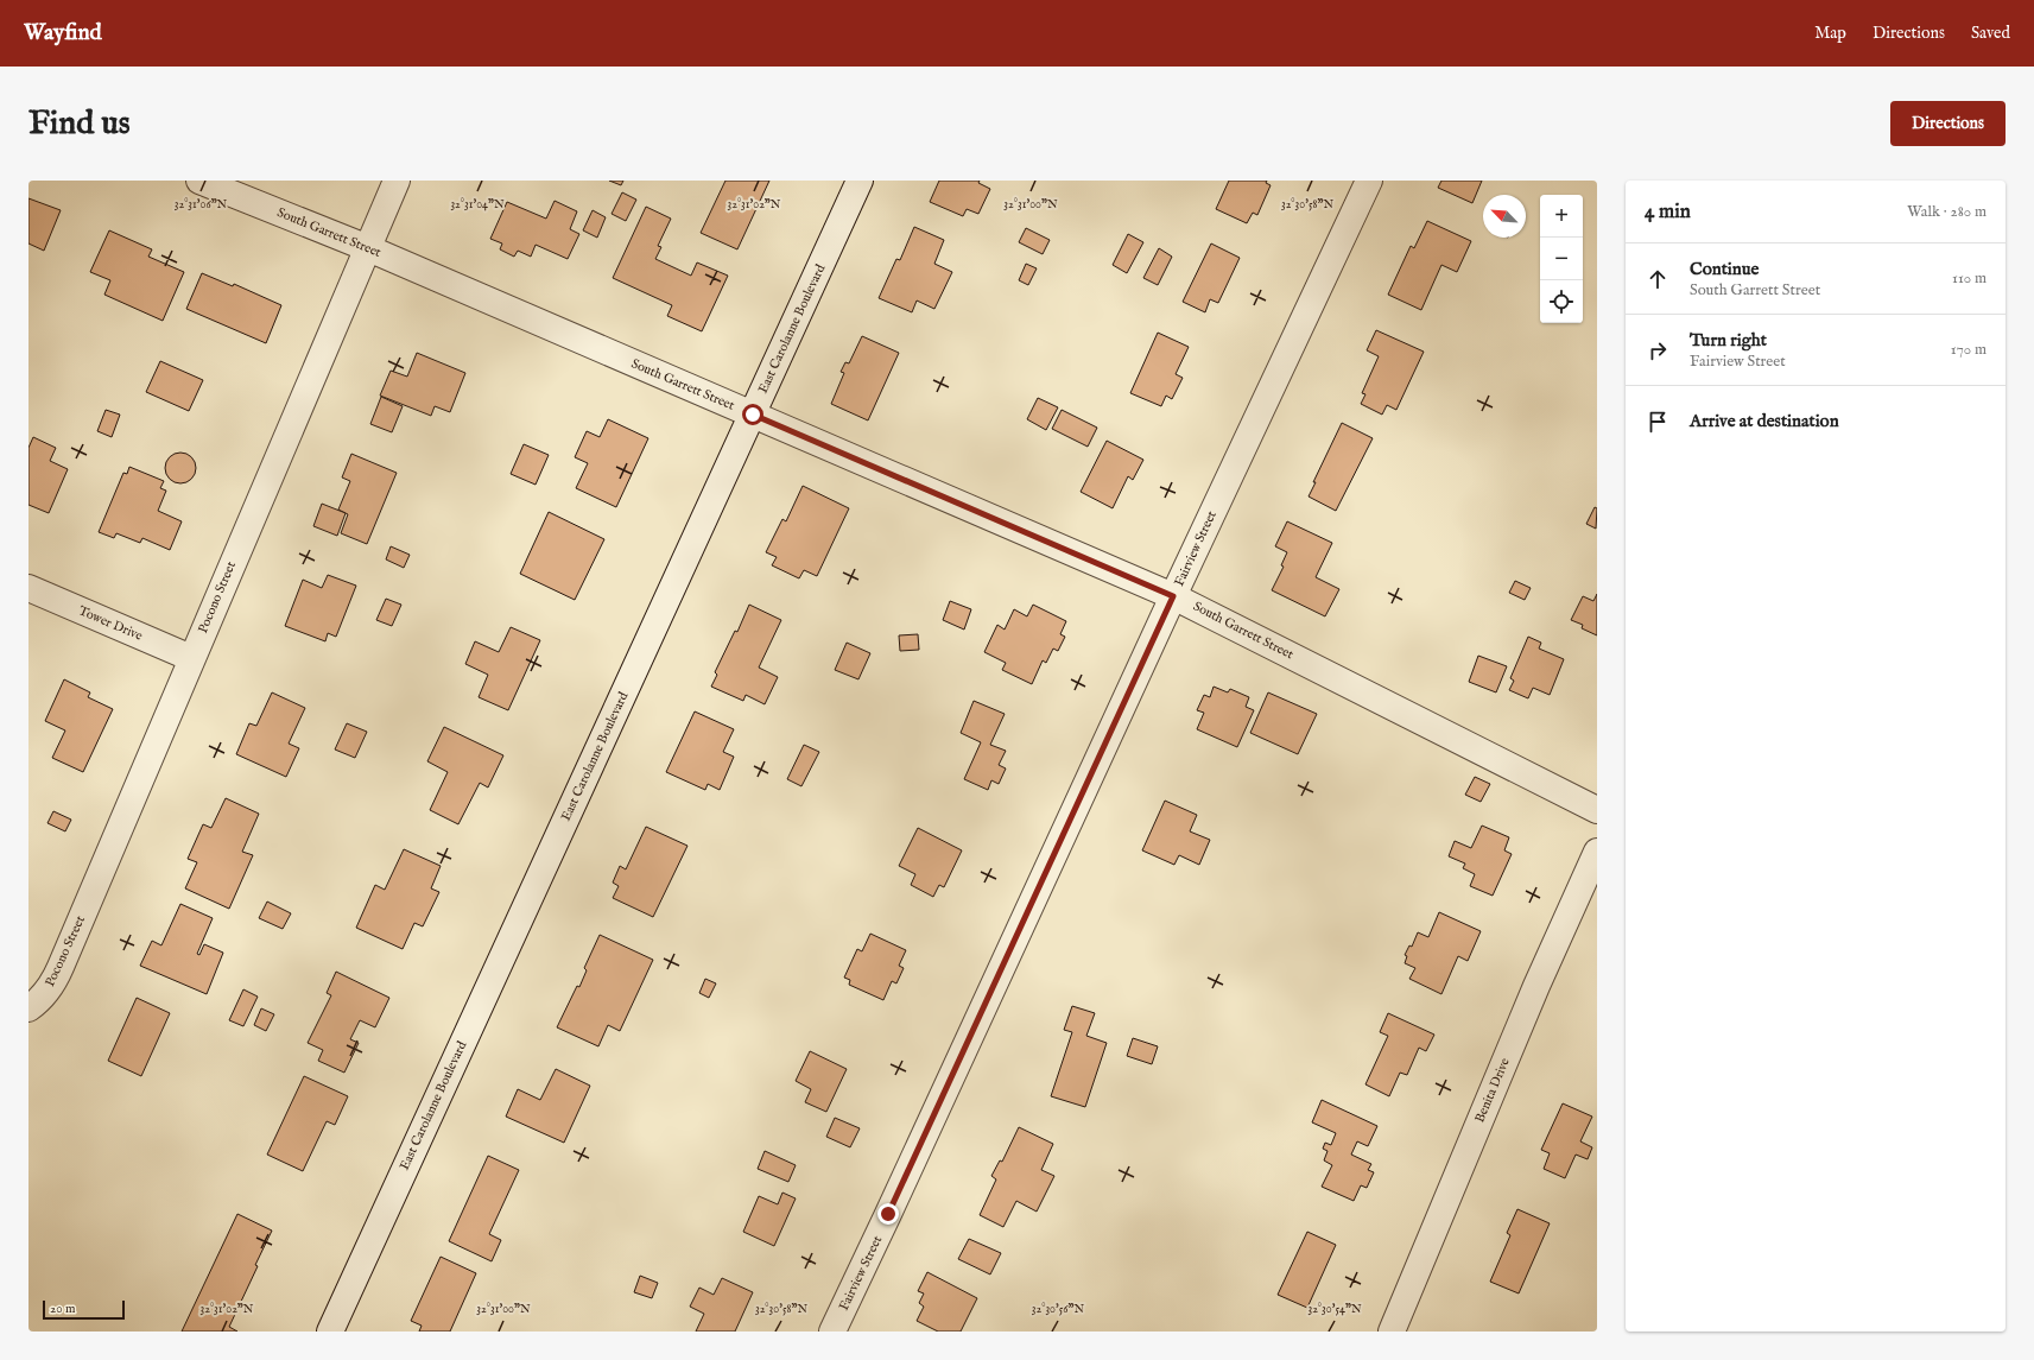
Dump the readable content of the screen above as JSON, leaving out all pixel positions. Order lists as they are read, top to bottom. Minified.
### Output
{"streets":{"street":["South Garrett Street","East Carolanne Boulevard","Fairview Street","Pocono Street","Tower Drive","Benita Drive"]},"crossings":[["South Garrett Street","East Carolanne Boulevard"],["South Garrett Street","Fairview Street"],["South Garrett Street","Pocono Street"],["Pocono Street","Tower Drive"]],"scale_bar":"20 m","north":"top left","page":{"header":"Wayfind","nav":["Map","Directions","Saved"],"buttons":"Directions","title":"Find us","heading":["4 min","Walk · 280 m"],"map_buttons":["+","−"],"list":[["Continue","South Garrett Street","110 m"],["Turn right","Fairview Street","170 m"],"Arrive at destination"],"scale":"20 m"},"coordinates":["32°31'06\"N","32°31'04\"N","32°31'02\"N","32°31'00\"N","32°30'58\"N","32°30'56\"N","32°30'54\"N"]}
